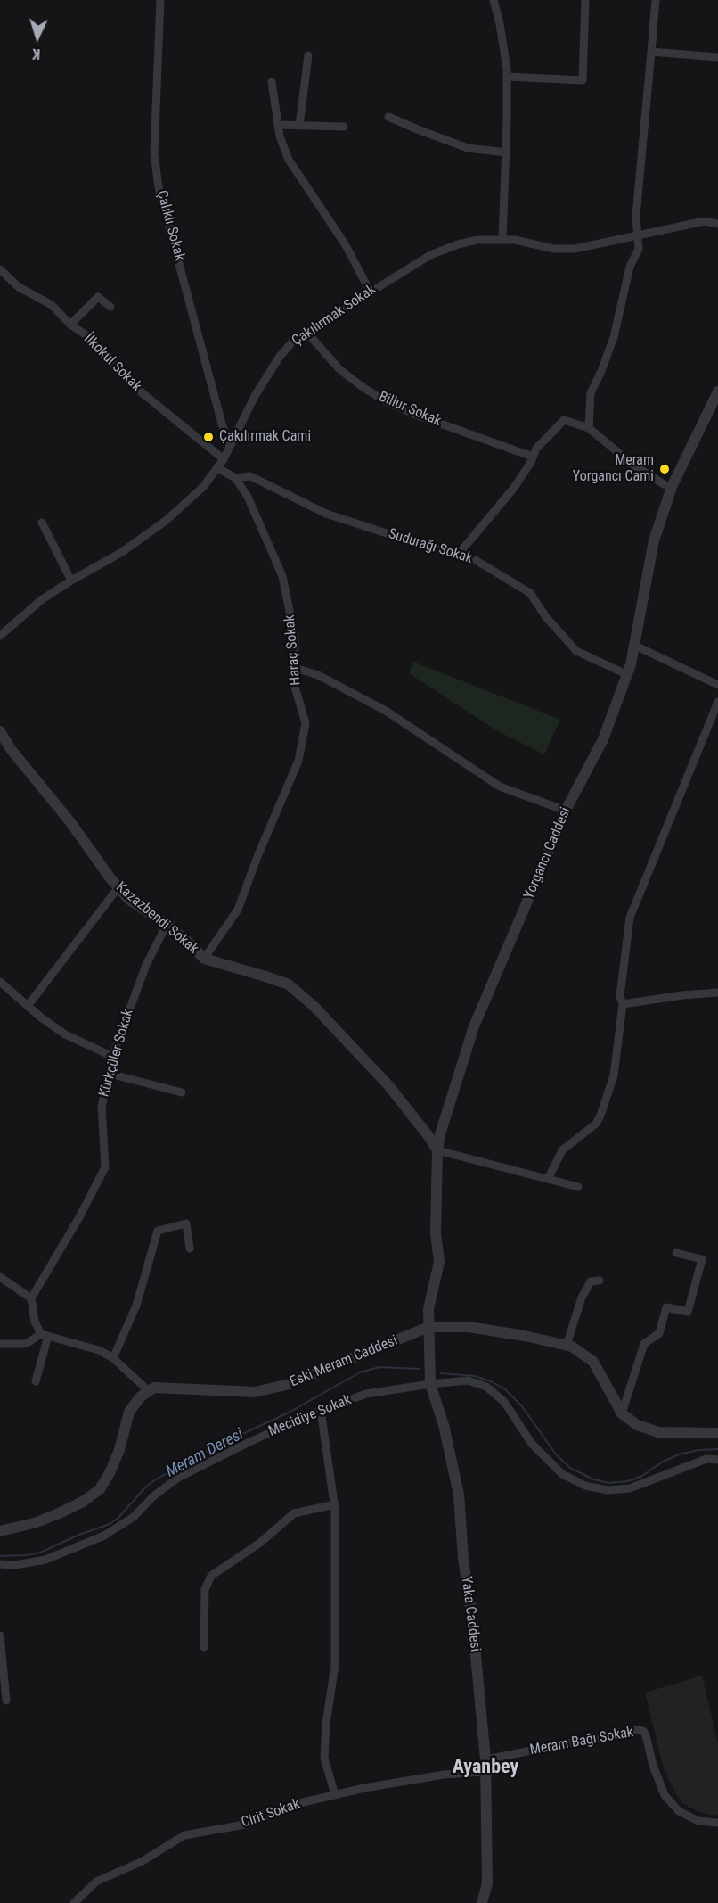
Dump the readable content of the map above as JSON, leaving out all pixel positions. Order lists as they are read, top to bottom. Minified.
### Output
{"streets":{"street":["Çalıklı Sokak","Çakılırmak Sokak","İlkokul Sokak","Billur Sokak","Sudurağı Sokak","Haraç Sokak","Yorgancı Caddesi","Kazazbendi Sokak","Kürkçüler Sokak","Eski Meram Caddesi","Mecidiye Sokak","Yaka Caddesi","Meram Bağı Sokak","Cirit Sokak"]},"crossings":[["Çalıklı Sokak","Çakılırmak Sokak"],["Çakılırmak Sokak","İlkokul Sokak"],["Çakılırmak Sokak","Billur Sokak"],["Çakılırmak Sokak","Haraç Sokak"],["Sudurağı Sokak","Haraç Sokak"],["Sudurağı Sokak","Yorgancı Caddesi"],["Haraç Sokak","Kazazbendi Sokak"],["Yorgancı Caddesi","Kazazbendi Sokak"],["Yorgancı Caddesi","Eski Meram Caddesi"],["Yorgancı Caddesi","Yaka Caddesi"],["Kazazbendi Sokak","Kürkçüler Sokak"],["Eski Meram Caddesi","Yaka Caddesi"],["Mecidiye Sokak","Yaka Caddesi"],["Yaka Caddesi","Meram Bağı Sokak"],["Yaka Caddesi","Cirit Sokak"]],"districts":["Ayanbey"],"water":["Meram Deresi"],"places":["Çakılırmak Cami","Meram Yorgancı Cami"],"north":"bottom"}
